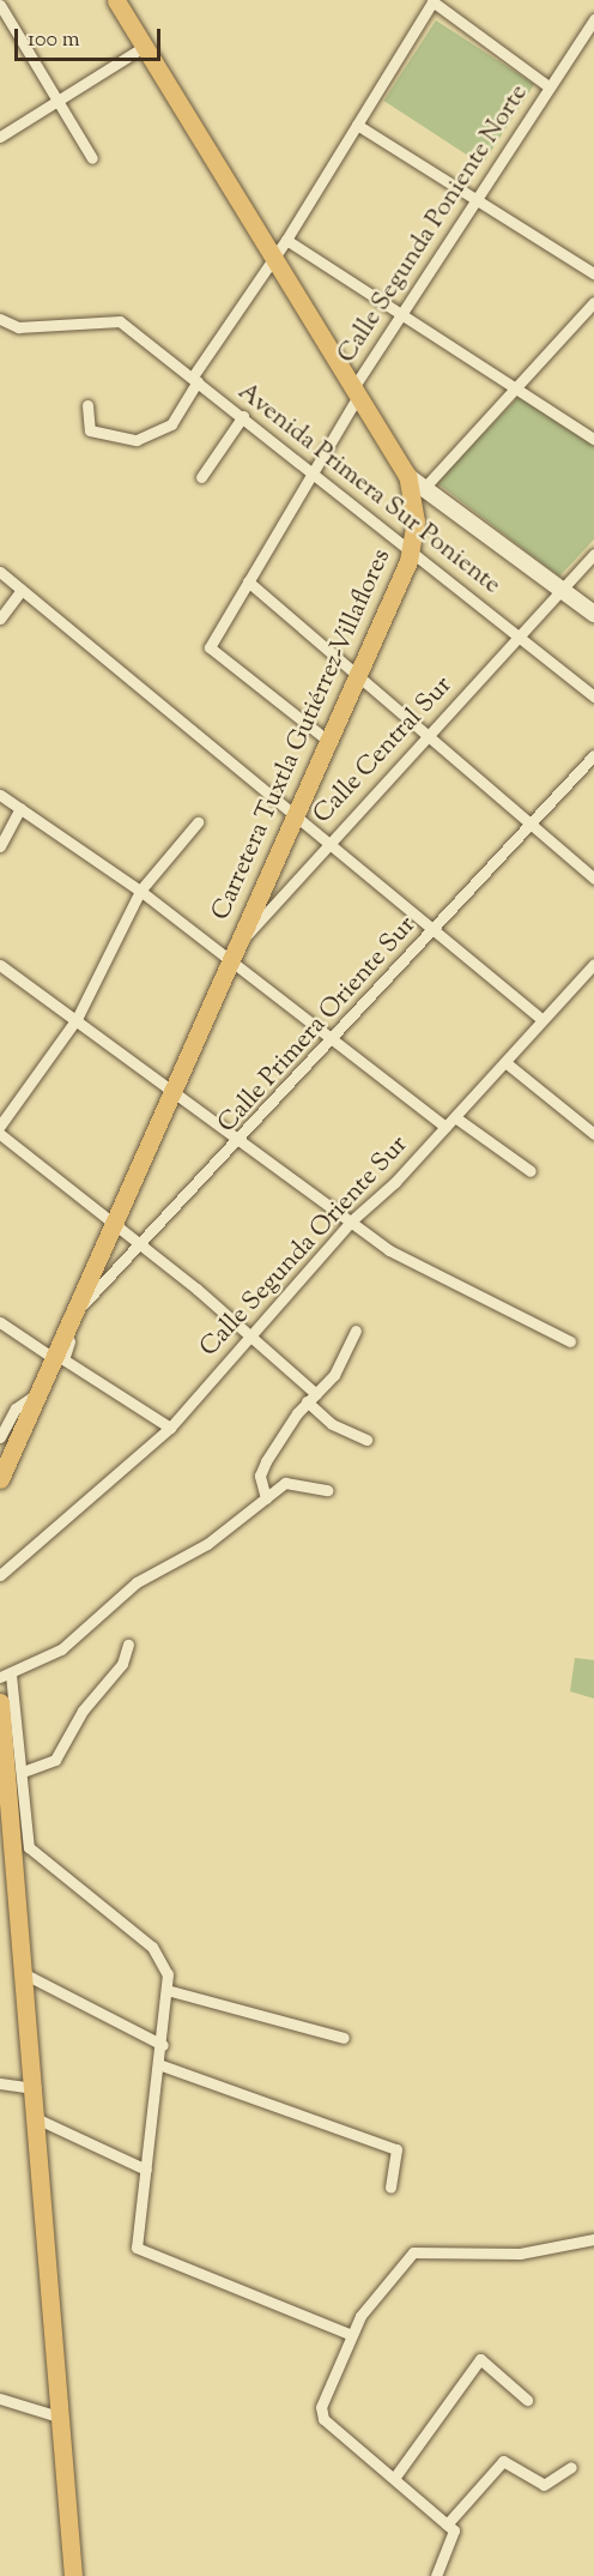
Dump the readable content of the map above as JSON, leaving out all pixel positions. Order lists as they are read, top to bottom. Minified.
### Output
{"streets":{"main road":["Carretera Tuxtla Gutiérrez-Villaflores"],"street":["Calle Segunda Poniente Norte","Avenida Primera Sur Poniente","Calle Central Sur","Calle Primera Oriente Sur","Calle Segunda Oriente Sur"]},"crossings":[["Calle Segunda Poniente Norte","Avenida Primera Sur Poniente"],["Calle Segunda Poniente Norte","Carretera Tuxtla Gutiérrez-Villaflores"],["Avenida Primera Sur Poniente","Carretera Tuxtla Gutiérrez-Villaflores"],["Avenida Primera Sur Poniente","Calle Central Sur"],["Carretera Tuxtla Gutiérrez-Villaflores","Calle Central Sur"],["Carretera Tuxtla Gutiérrez-Villaflores","Calle Primera Oriente Sur"]],"scale_bar":"100 m"}
